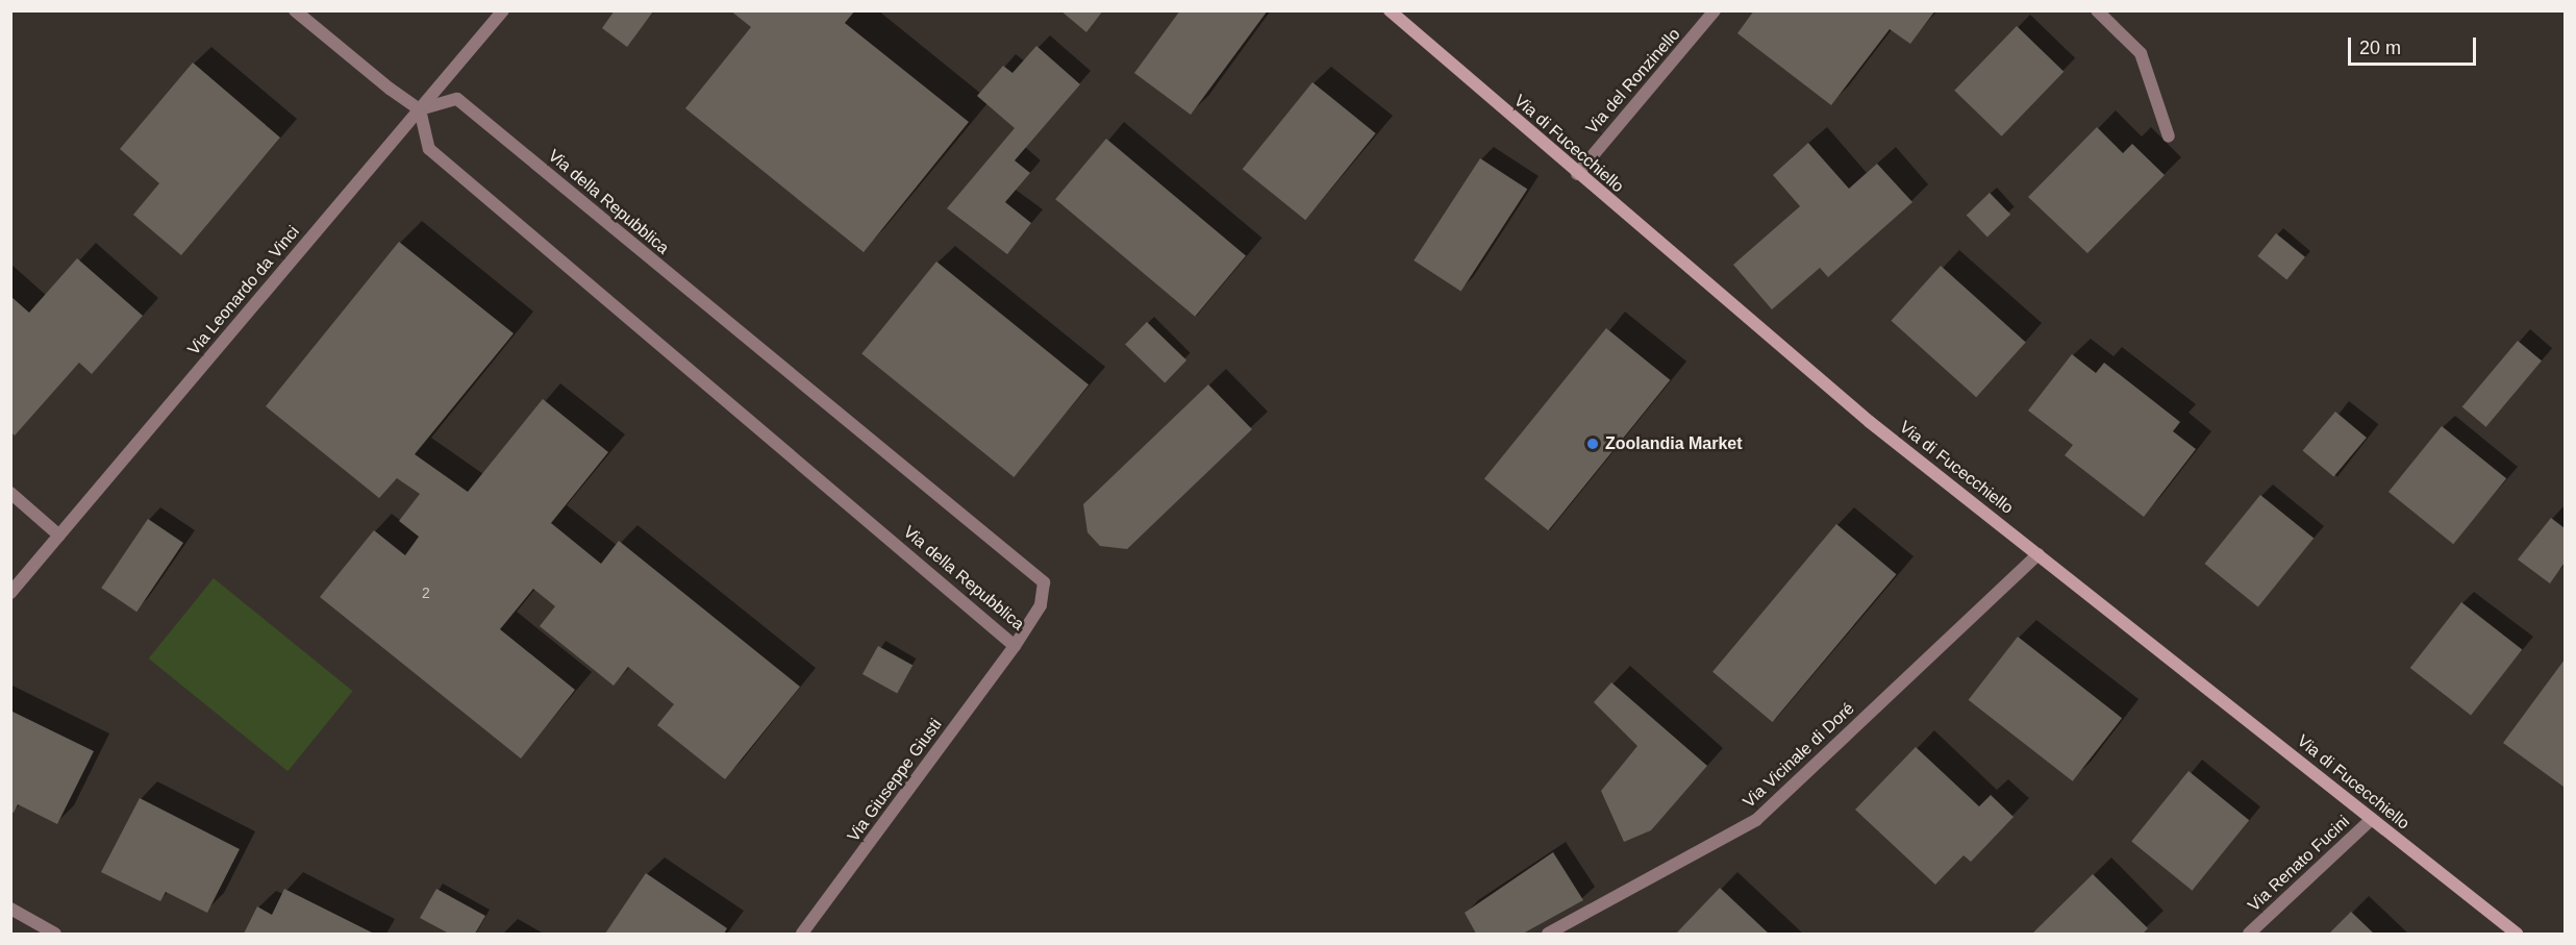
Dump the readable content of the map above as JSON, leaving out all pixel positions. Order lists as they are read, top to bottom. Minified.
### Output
{"streets":{"main road":["Via di Fucecchiello"],"street":["Via del Ronzinello","Via della Repubblica","Via Leonardo da Vinci","Via Vicinale di Doré","Via Giuseppe Giusti","Via Renato Fucini"]},"crossings":[["Via del Ronzinello","Via di Fucecchiello"],["Via di Fucecchiello","Via Vicinale di Doré"],["Via di Fucecchiello","Via Renato Fucini"],["Via della Repubblica","Via Leonardo da Vinci"],["Via della Repubblica","Via Giuseppe Giusti"]],"places":["Zoolandia Market"],"house_numbers":["2"],"scale_bar":"20 m"}
